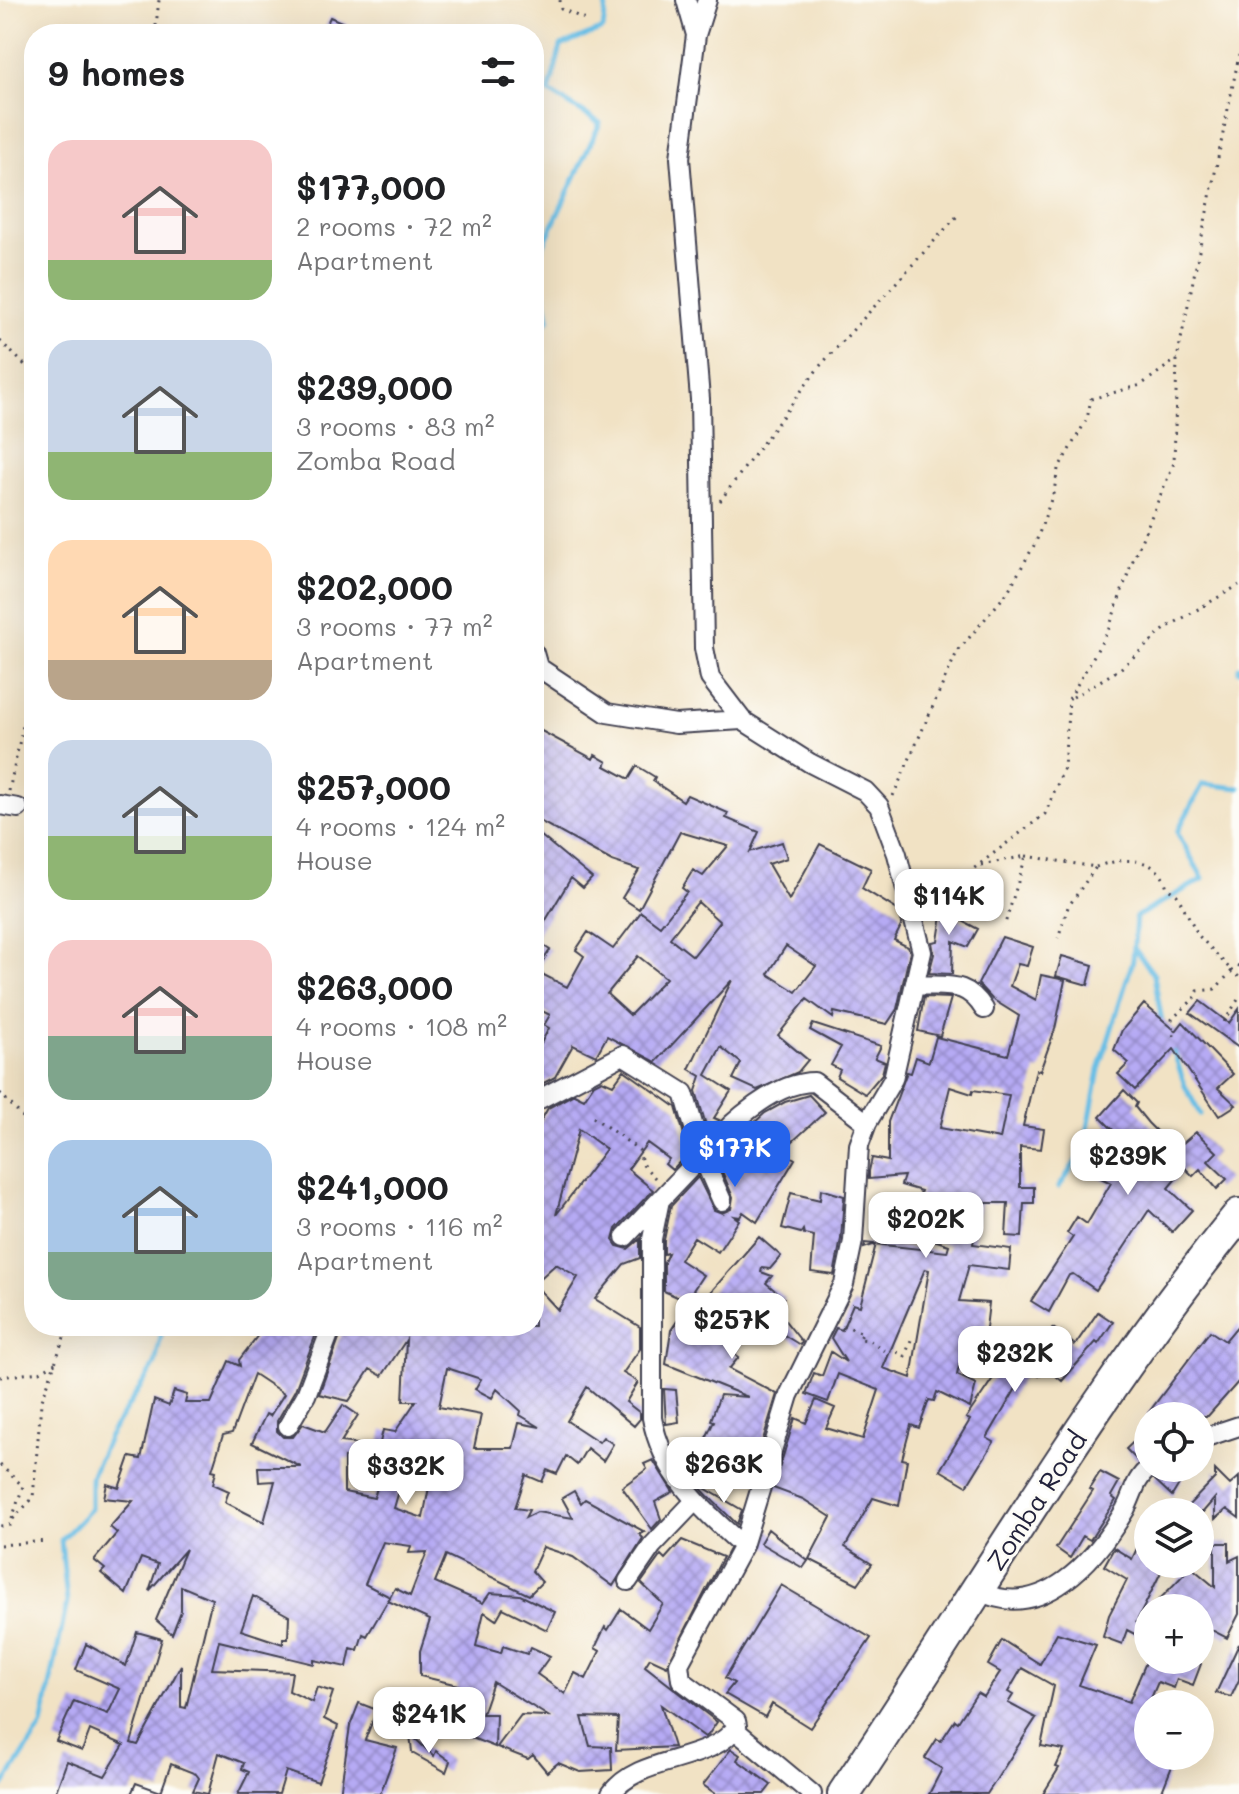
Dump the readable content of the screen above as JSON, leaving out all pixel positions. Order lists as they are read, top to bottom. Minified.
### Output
{"streets":{"highway":["Zomba Road"]},"page":{"heading":"9 homes","list":[{"name":"$177,000","note":"2 rooms · 72 m² · Apartment"},{"name":"$239,000","note":"3 rooms · 83 m² · Zomba Road"},{"name":"$202,000","note":"3 rooms · 77 m² · Apartment"},{"name":"$257,000","note":"4 rooms · 124 m² · House"},{"name":"$263,000","note":"4 rooms · 108 m² · House"},{"name":"$241,000","note":"3 rooms · 116 m² · Apartment"}],"price":["$114K","$177K","$239K","$202K","$257K","$232K","$263K","$332K","$241K"],"map_buttons":["+","−"]}}
